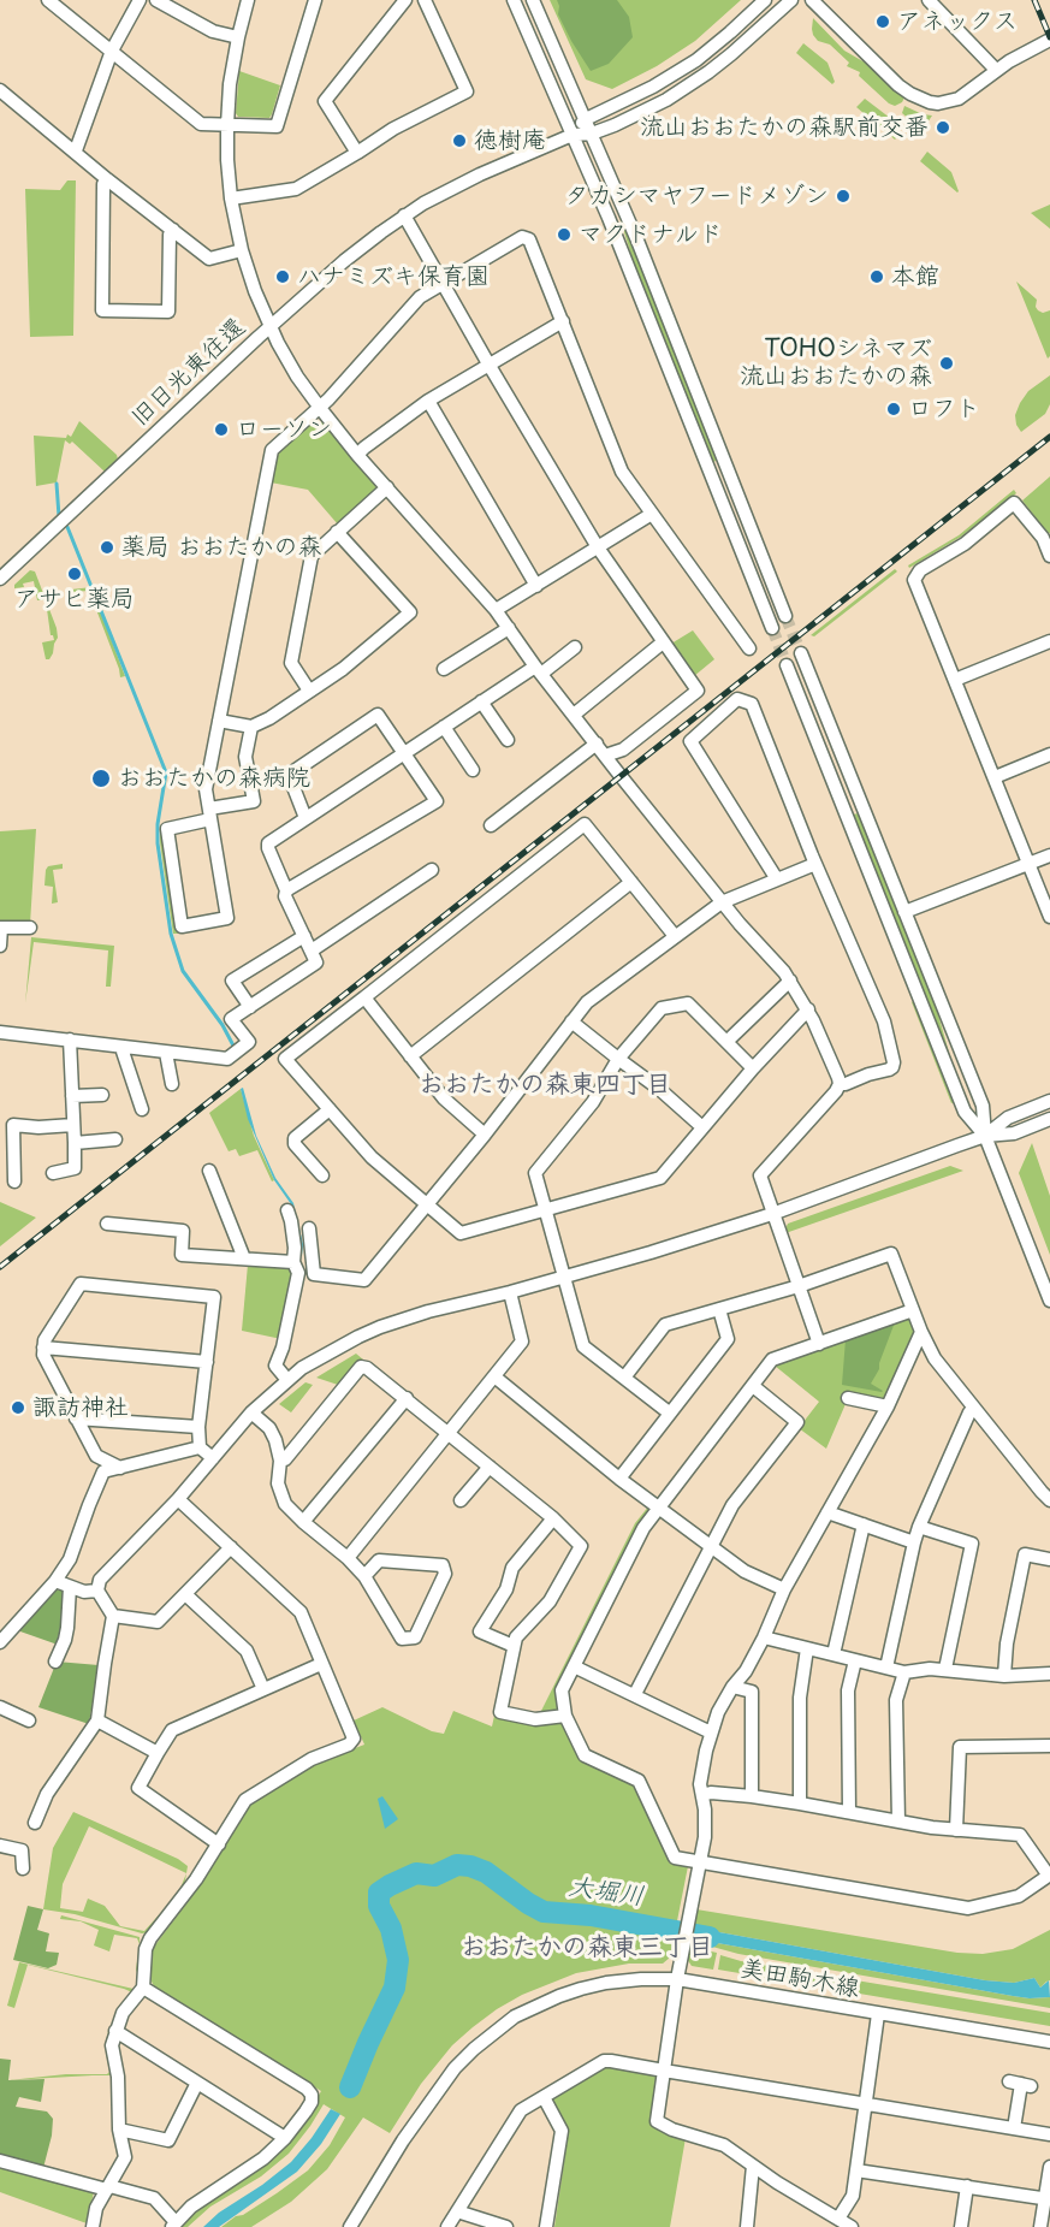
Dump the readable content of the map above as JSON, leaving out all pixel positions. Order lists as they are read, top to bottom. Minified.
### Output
{"streets":{"street":["旧日光東往還","美田駒木線"]},"districts":["おおたかの森東四丁目","おおたかの森東三丁目"],"water":["大堀川"],"places":["アネックス","流山おおたかの森駅前交番","徳樹庵","タカシマヤフードメゾン","マクドナルド","ハナミズキ保育園","本館","TOHOシネマズ 流山おおたかの森","ロフト","ローソン","薬局 おおたかの森","アサヒ薬局","おおたかの森病院","諏訪神社"]}
